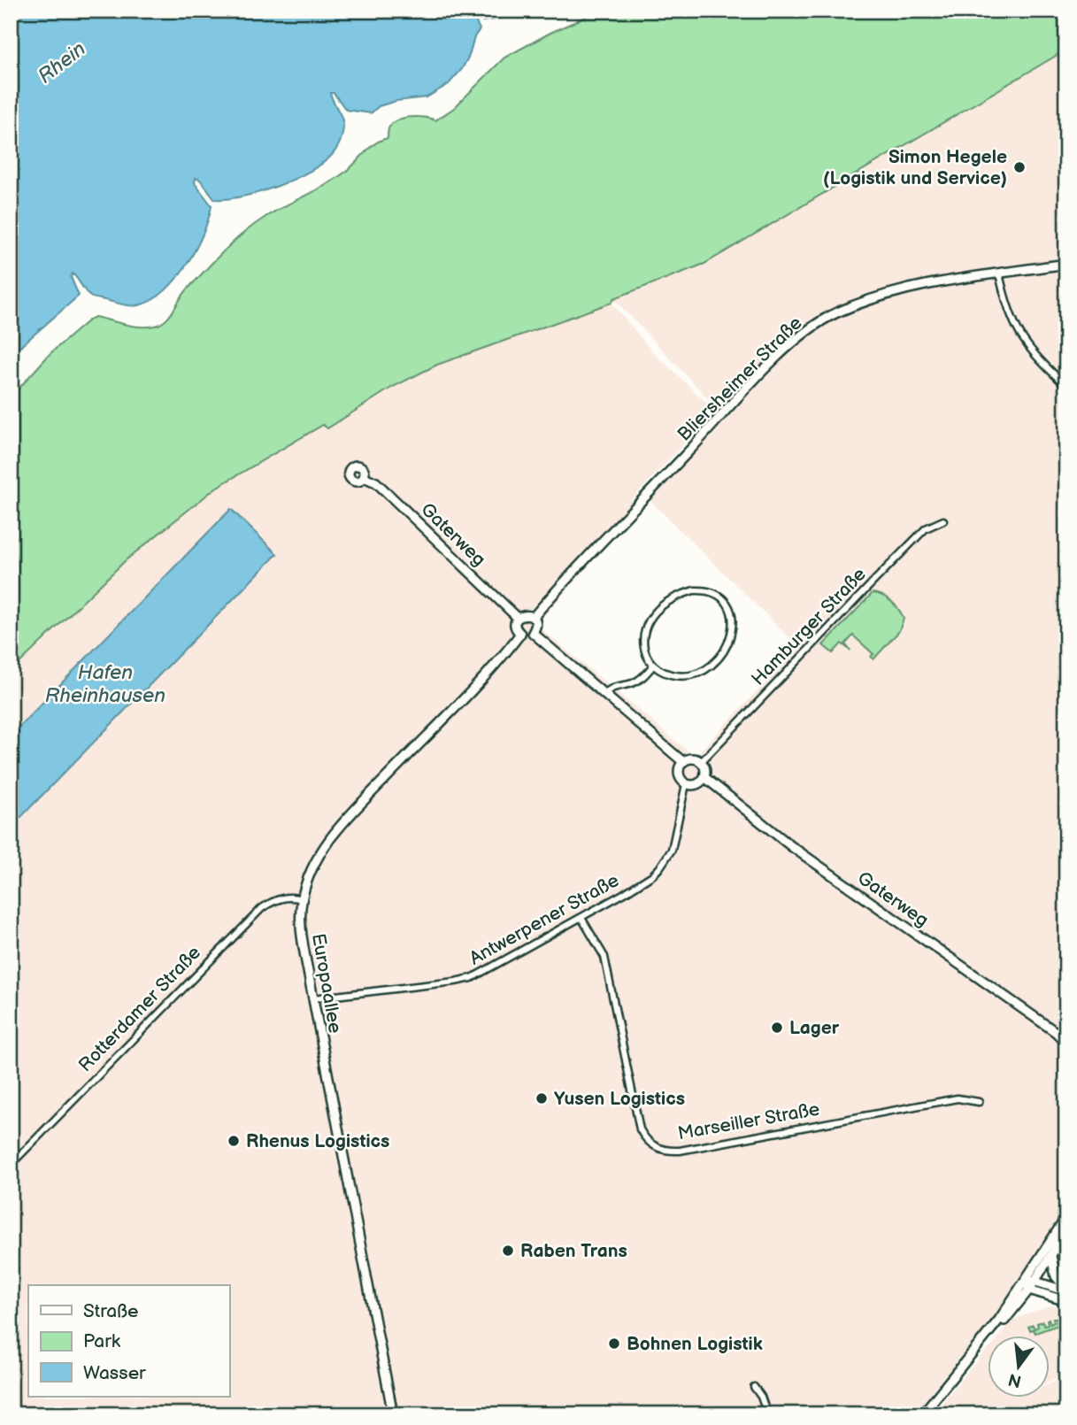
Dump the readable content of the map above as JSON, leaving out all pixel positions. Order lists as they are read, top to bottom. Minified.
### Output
{"streets":{"main road":["Bliersheimer Straße","Gaterweg","Europaallee"],"street":["Hamburger Straße","Antwerpener Straße","Rotterdamer Straße","Marseiller Straße"]},"crossings":[["Bliersheimer Straße","Gaterweg"],["Bliersheimer Straße","Europaallee"],["Gaterweg","Hamburger Straße"],["Gaterweg","Antwerpener Straße"],["Gaterweg","Europaallee"],["Hamburger Straße","Antwerpener Straße"],["Antwerpener Straße","Europaallee"],["Antwerpener Straße","Marseiller Straße"],["Europaallee","Rotterdamer Straße"]],"water":["Rhein","Hafen Rheinhausen"],"places":["Simon Hegele (Logistik und Service)","Lager","Yusen Logistics","Rhenus Logistics","Raben Trans","Bohnen Logistik"],"legend":["Straße","Park","Wasser"],"north":"bottom"}
